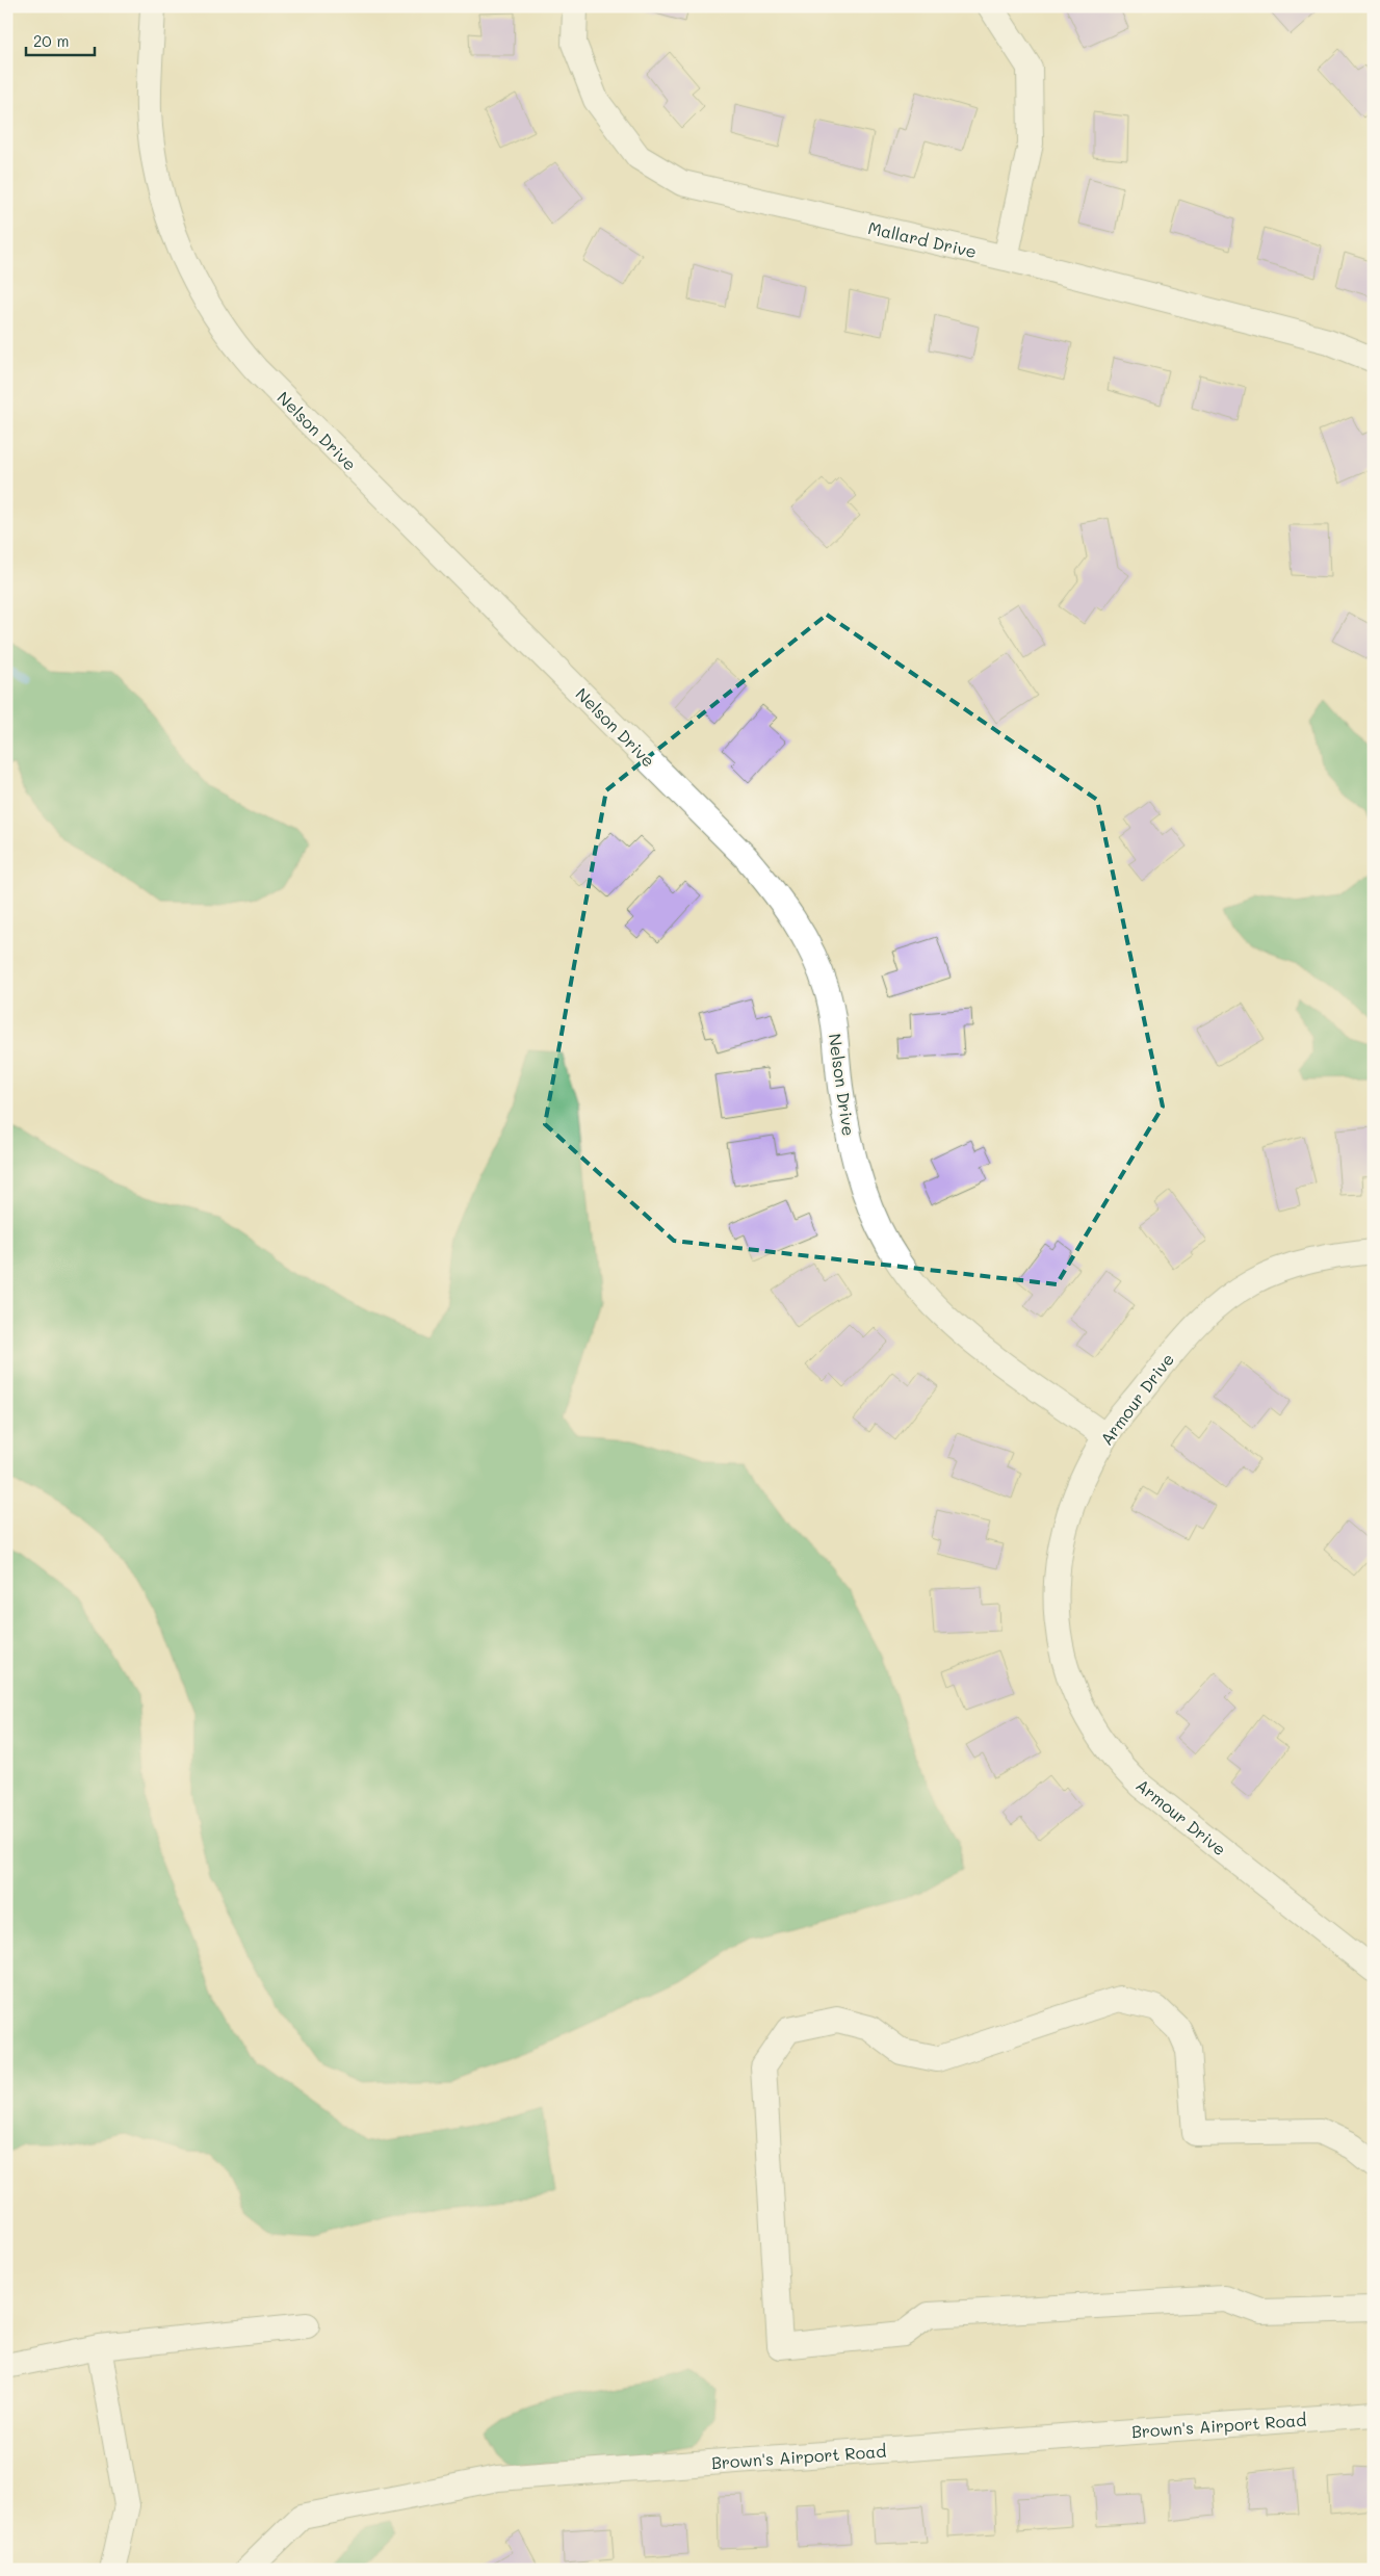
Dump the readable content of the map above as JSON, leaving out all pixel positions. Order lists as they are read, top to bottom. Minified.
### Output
{"streets":{"street":["Mallard Drive","Nelson Drive","Armour Drive","Brown's Airport Road"]},"crossings":[["Nelson Drive","Armour Drive"]],"scale_bar":"20 m"}
